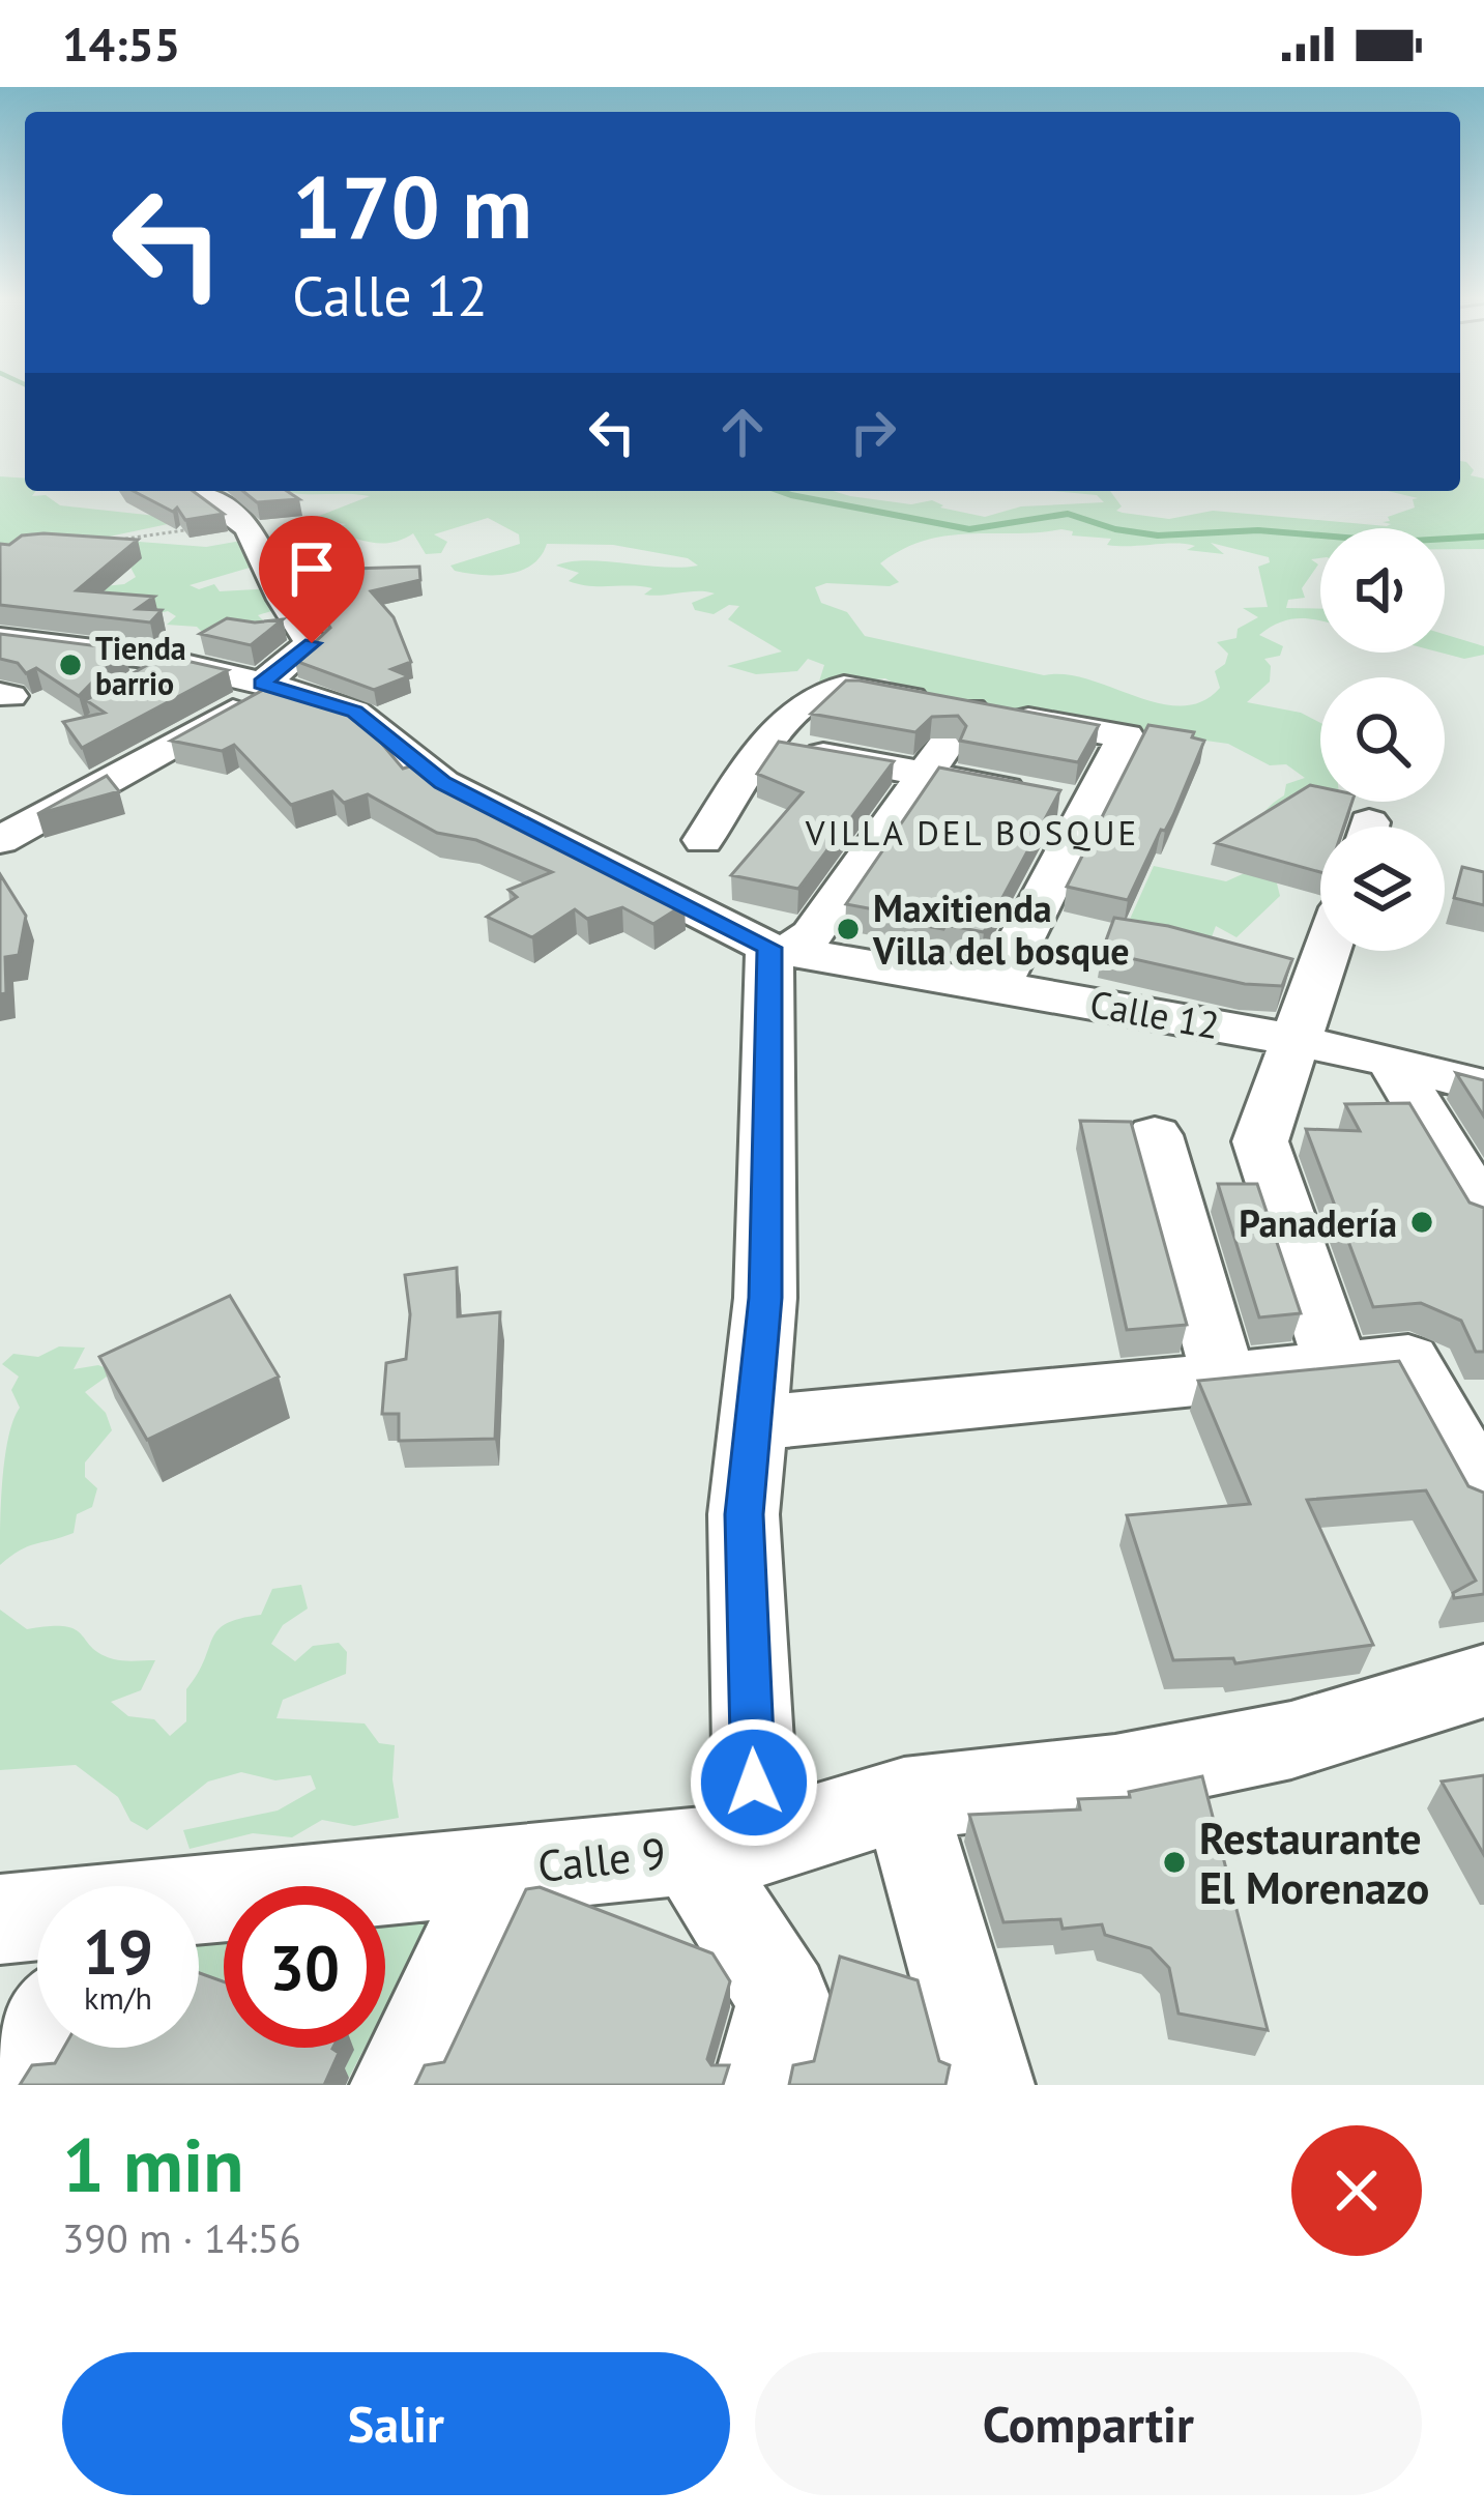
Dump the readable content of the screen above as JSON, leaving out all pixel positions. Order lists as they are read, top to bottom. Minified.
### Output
{"streets":{"street":["Calle 12","Calle 9"]},"districts":["VILLA DEL BOSQUE"],"places":["Tienda barrio","Maxitienda Villa del bosque","Panadería","Restaurante El Morenazo"],"page":{"status":"14:55","turn":["170 m","Calle 12"],"speed":"19 km/h","limit":"30","heading":["1 min","390 m · 14:56"],"buttons":["Salir","Compartir"]}}
